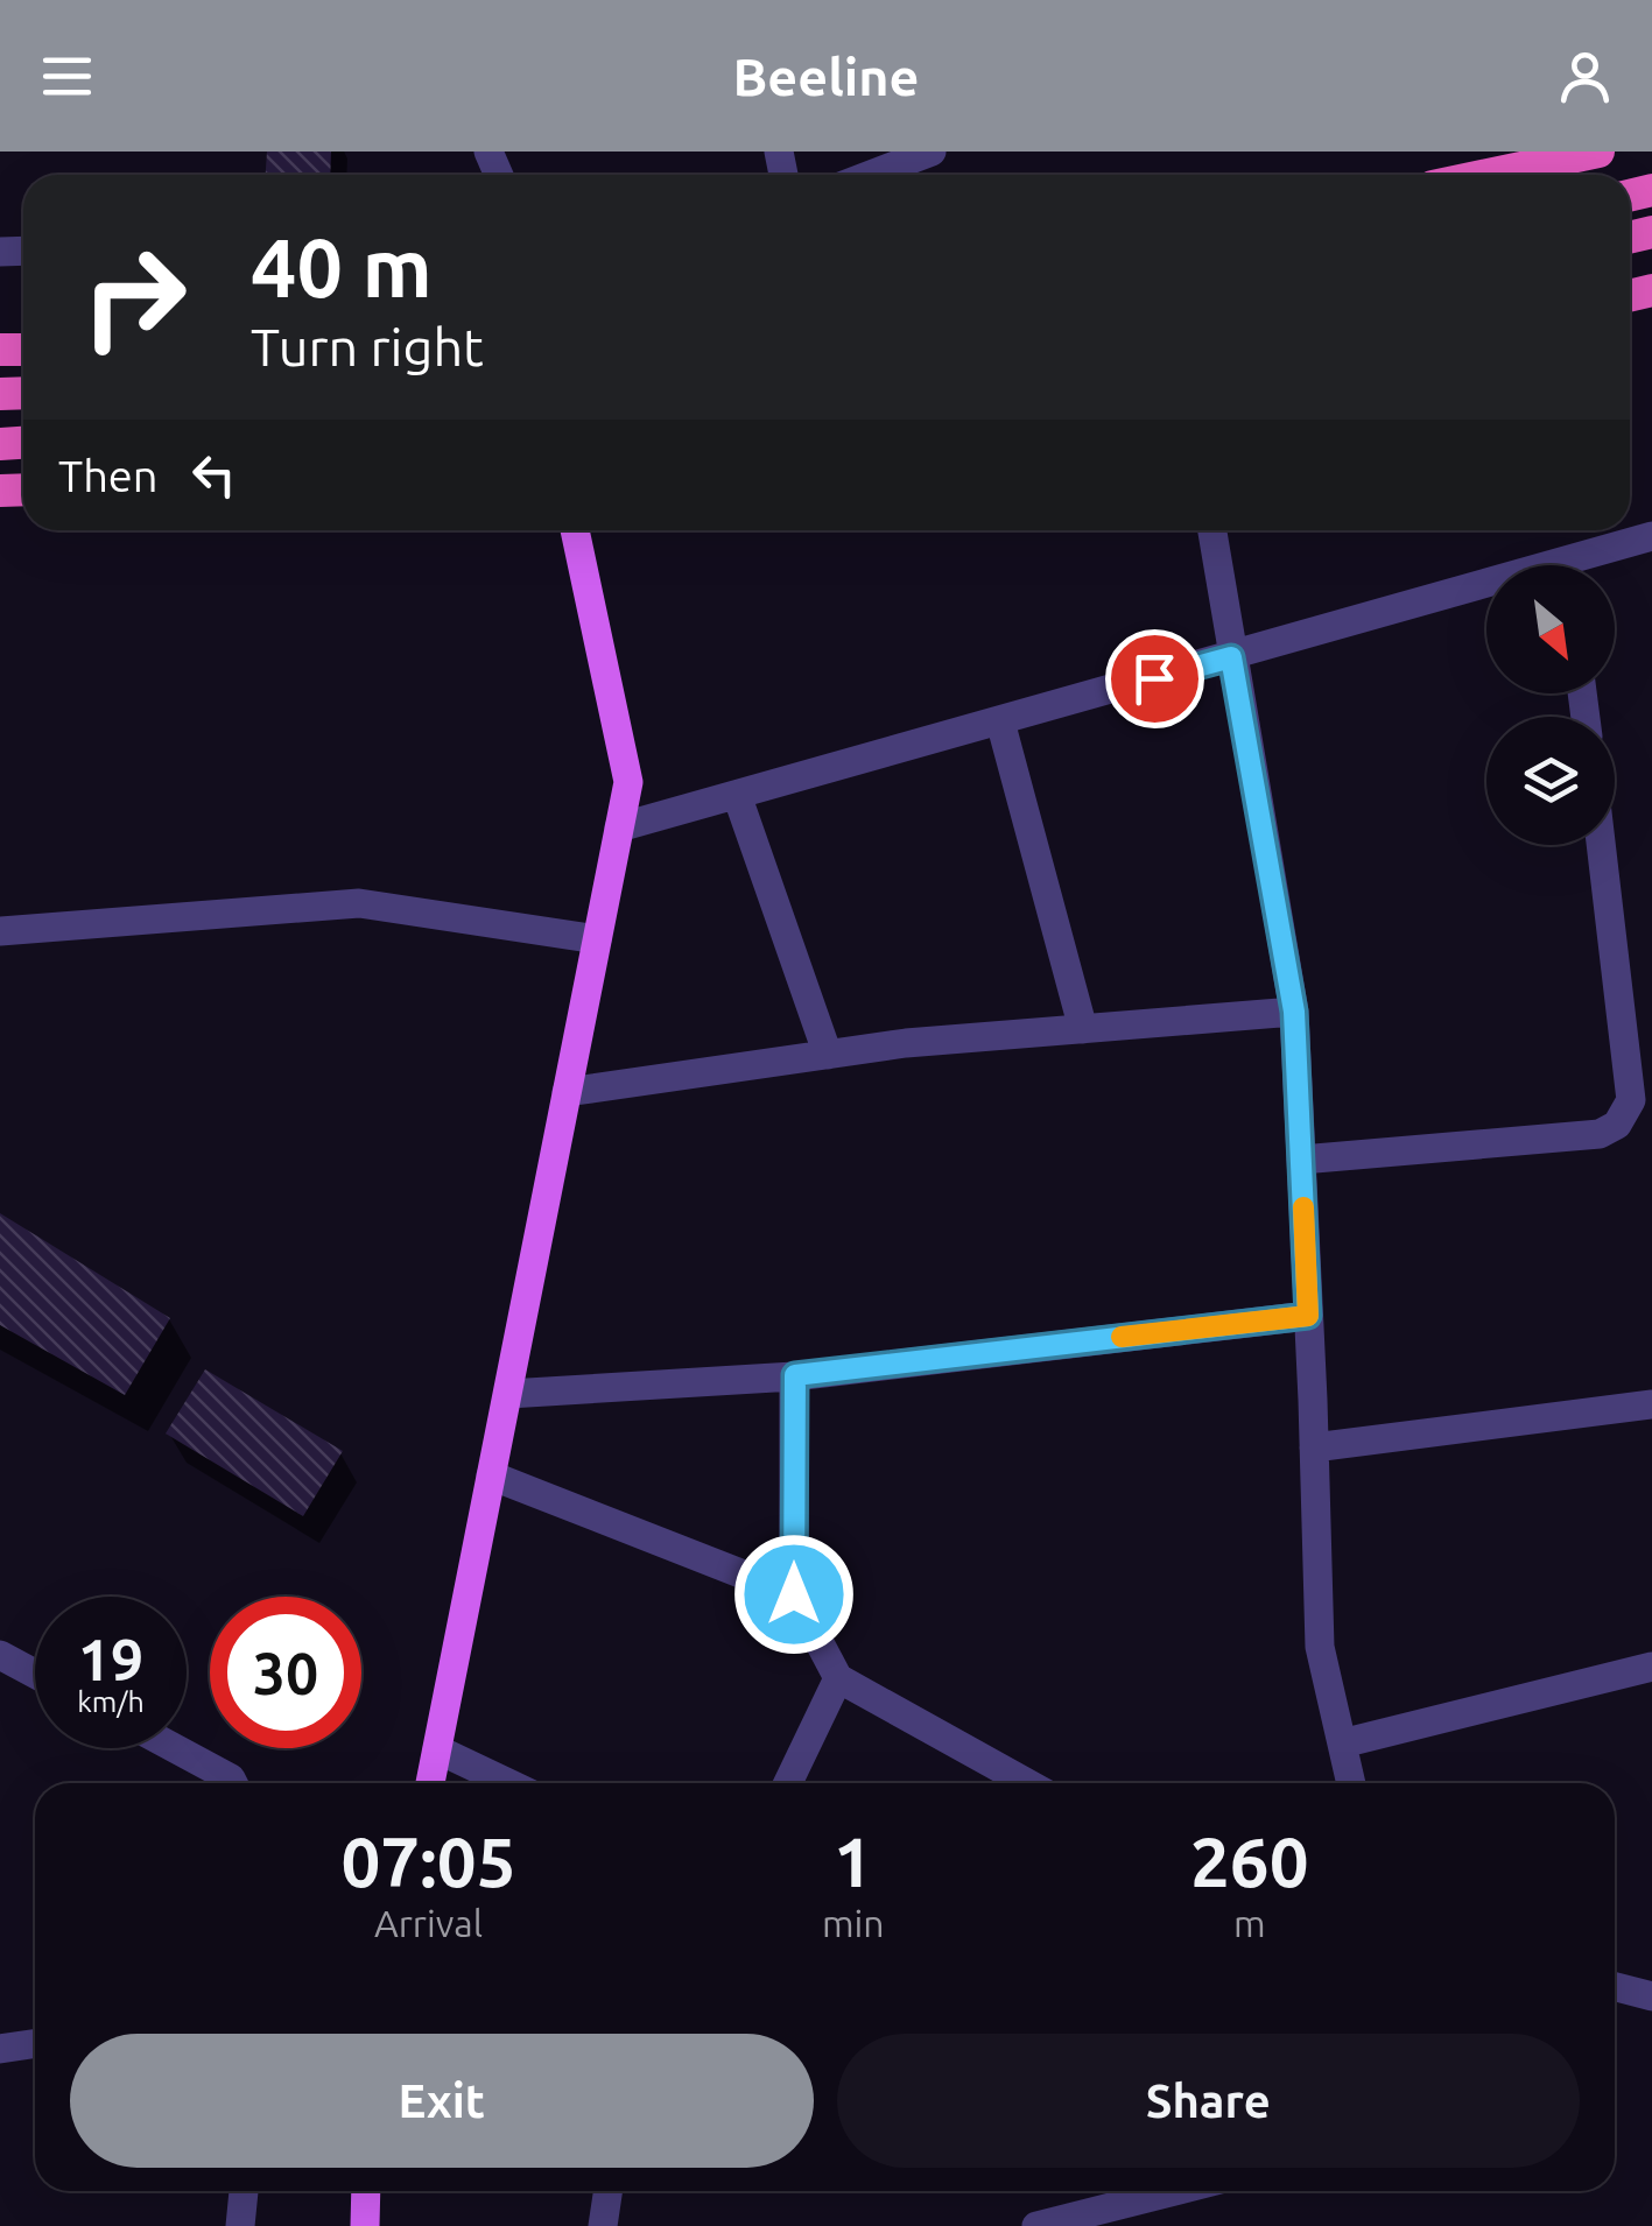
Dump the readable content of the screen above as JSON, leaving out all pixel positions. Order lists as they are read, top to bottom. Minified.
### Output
{"north":"bottom right","page":{"header":"Beeline","turn":["40 m","Turn right"],"then":"Then","speed":"19 km/h","limit":"30","eta":["07:05","Arrival","1","min","260","m"],"buttons":["Exit","Share"]}}
